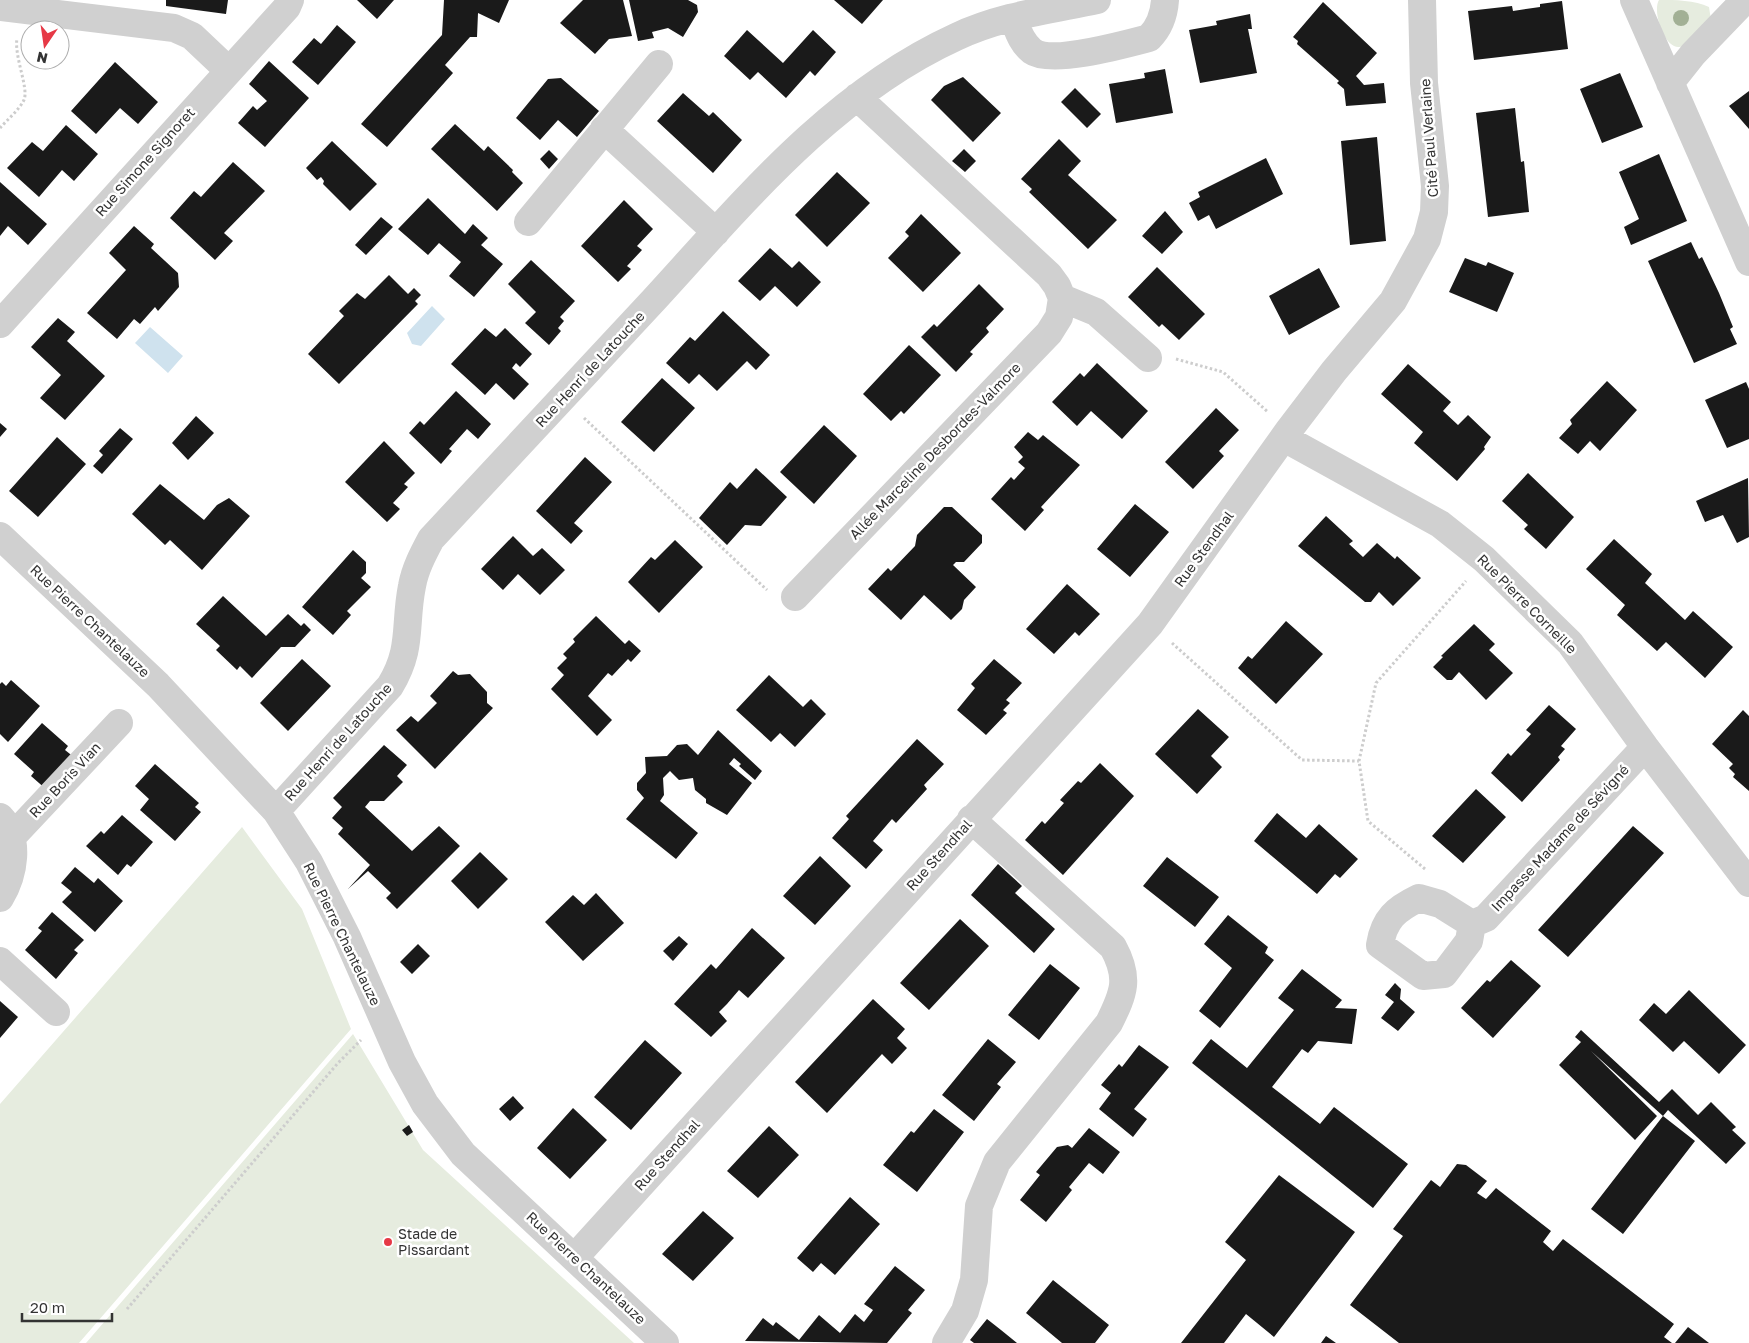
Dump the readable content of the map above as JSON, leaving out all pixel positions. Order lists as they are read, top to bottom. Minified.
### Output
{"streets":{"street":["Cité Paul Verlaine","Rue Simone Signoret","Rue Henri de Latouche","Allée Marceline Desbordes-Valmore","Rue Stendhal","Rue Pierre Corneille","Rue Pierre Chantelauze","Rue Boris Vian","Impasse Madame de Sévigné"]},"crossings":[["Cité Paul Verlaine","Rue Stendhal"],["Cité Paul Verlaine","Rue Pierre Corneille"],["Rue Henri de Latouche","Rue Pierre Chantelauze"],["Rue Stendhal","Rue Pierre Corneille"],["Rue Stendhal","Rue Pierre Chantelauze"],["Rue Pierre Corneille","Impasse Madame de Sévigné"]],"places":["Stade de Pissardant"],"scale_bar":"20 m","north":"bottom"}
